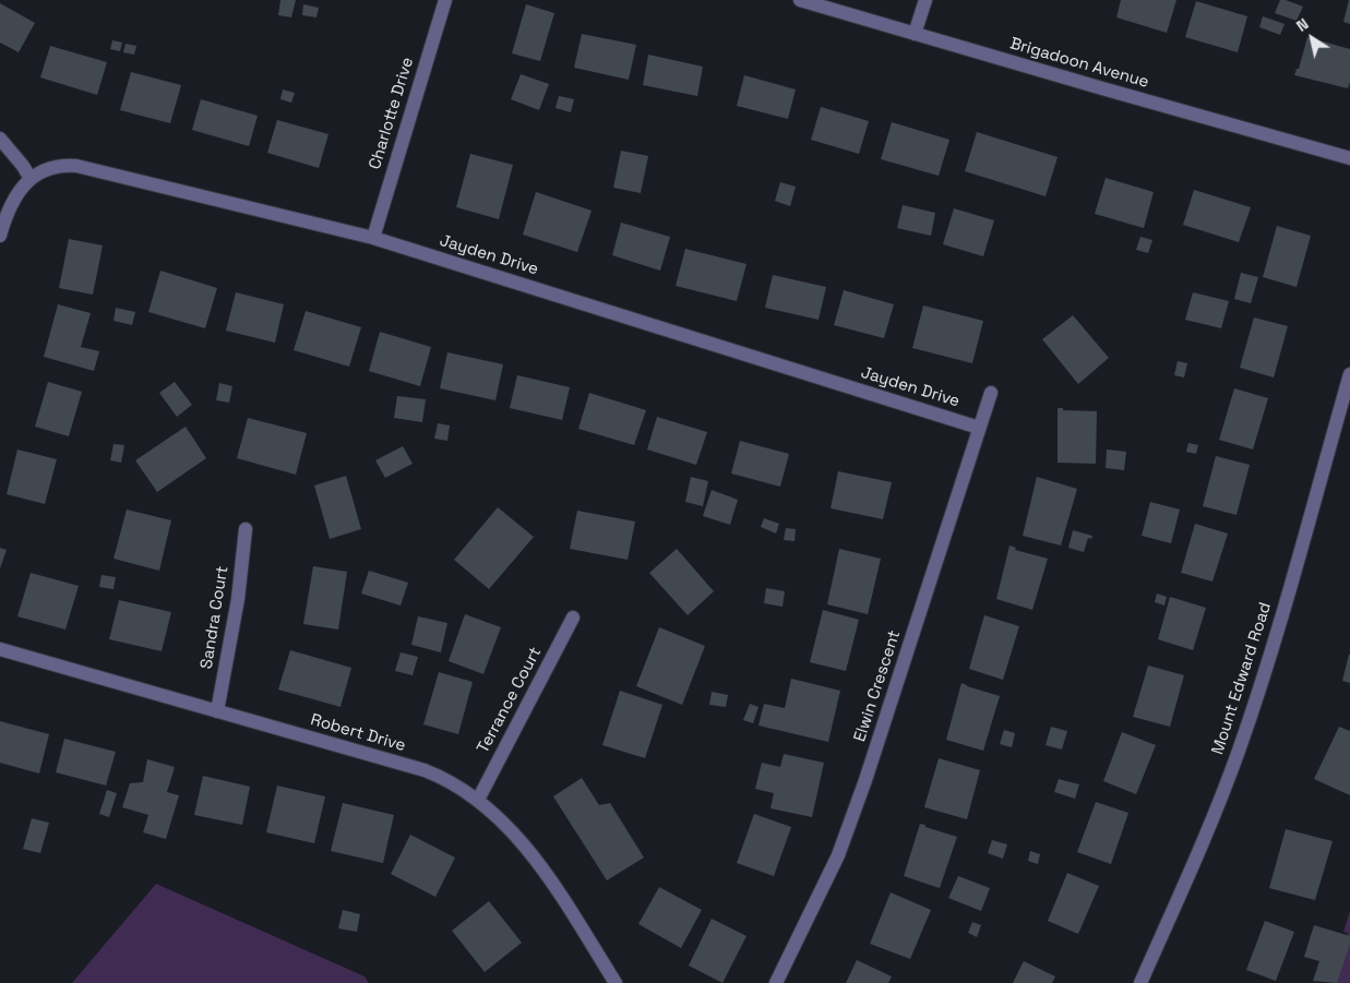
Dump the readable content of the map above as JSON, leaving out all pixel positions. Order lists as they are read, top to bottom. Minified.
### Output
{"streets":{"street":["Brigadoon Avenue","Charlotte Drive","Jayden Drive","Sandra Court","Mount Edward Road","Elwin Crescent","Terrance Court","Robert Drive"]},"crossings":[["Charlotte Drive","Jayden Drive"],["Jayden Drive","Elwin Crescent"],["Sandra Court","Robert Drive"],["Terrance Court","Robert Drive"]],"north":"top left"}
